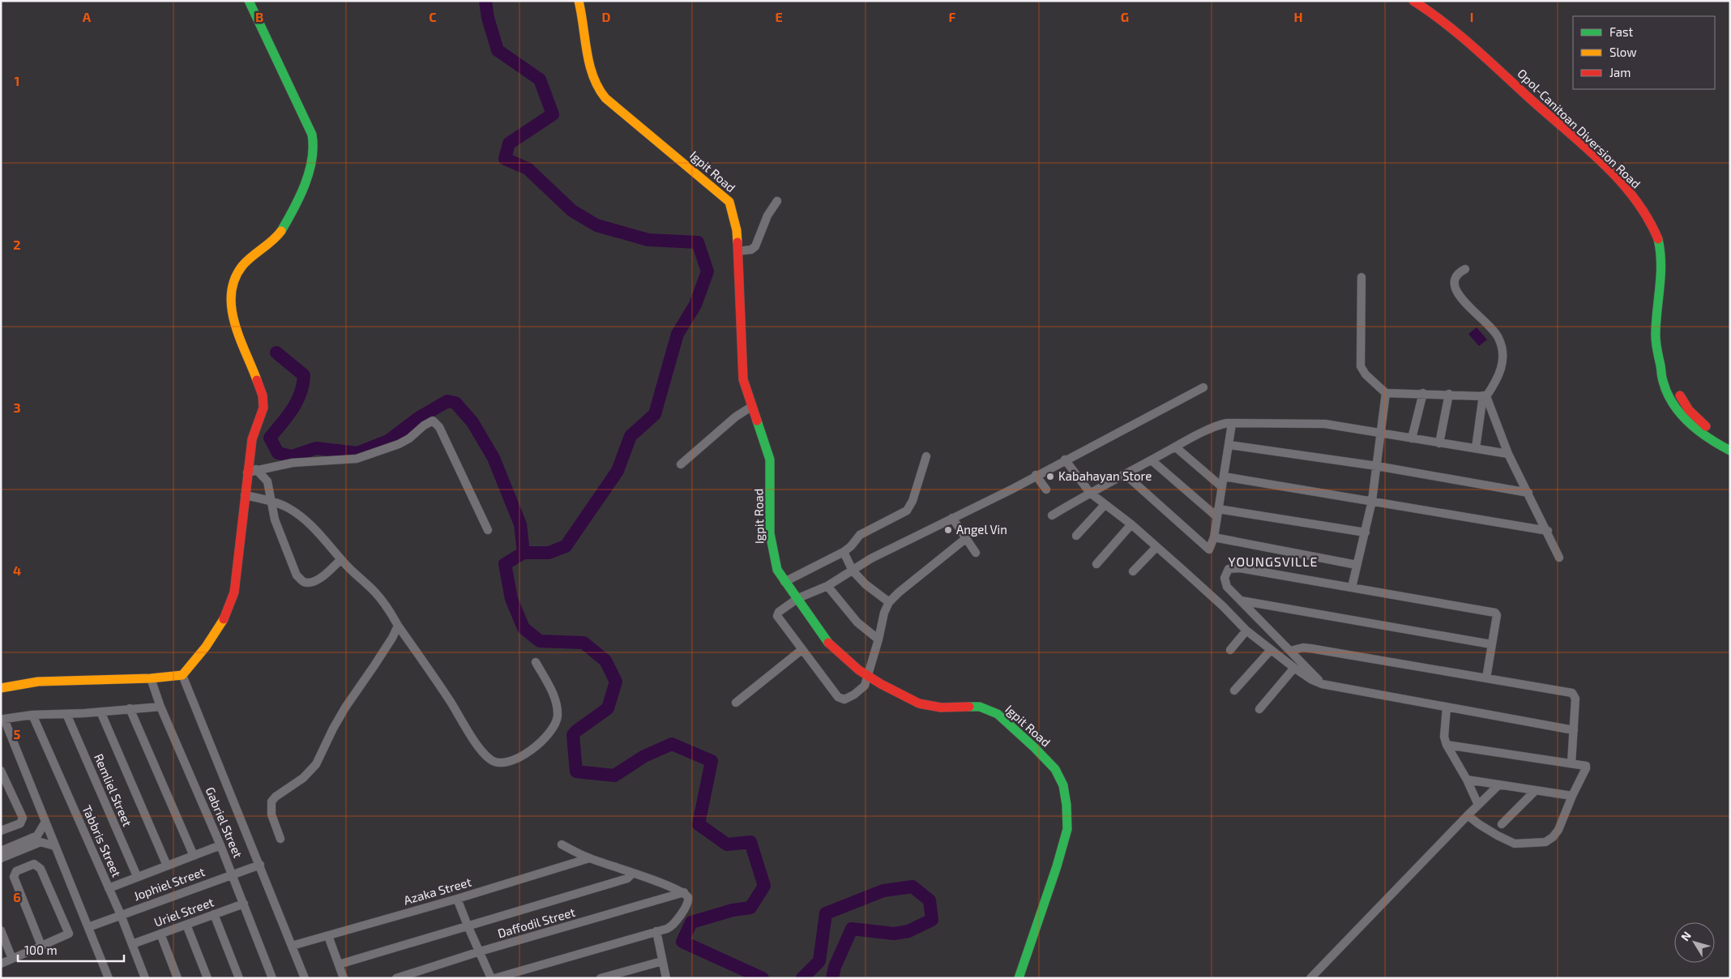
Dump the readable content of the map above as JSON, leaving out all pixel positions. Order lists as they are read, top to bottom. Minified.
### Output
{"streets":{"street":["Opol-Canitoan Diversion Road","Igpit Road","Remliel Street","Gabriel Street","Tabbris Street","Jophiel Street","Azaka Street","Uriel Street","Daffodil Street"]},"crossings":[["Gabriel Street","Jophiel Street"],["Gabriel Street","Uriel Street"],["Tabbris Street","Jophiel Street"],["Tabbris Street","Uriel Street"]],"districts":["YOUNGSVILLE"],"places":["Kabahayan Store","Angel Vin"],"legend":["Fast","Slow","Jam"],"scale_bar":"100 m","north":"top left","grid":{"columns":["A","B","C","D","E","F","G","H","I"],"rows":["1","2","3","4","5","6"]}}
